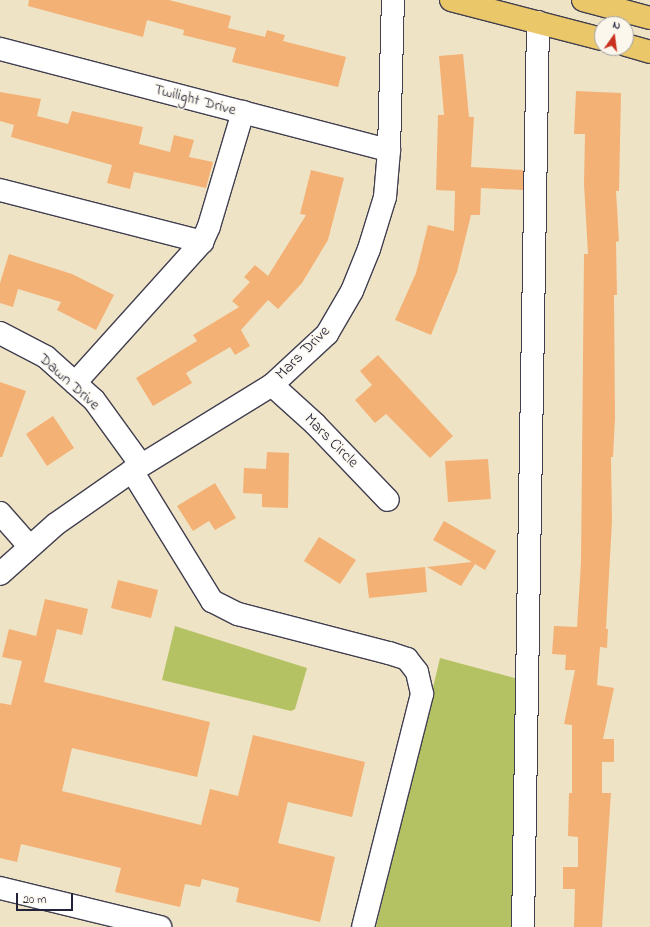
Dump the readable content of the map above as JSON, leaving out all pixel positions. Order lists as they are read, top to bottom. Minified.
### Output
{"streets":{"street":["Twilight Drive","Mars Drive","Dawn Drive","Mars Circle"]},"crossings":[["Twilight Drive","Mars Drive"],["Mars Drive","Dawn Drive"],["Mars Drive","Mars Circle"]],"scale_bar":"20 m","north":"top"}
